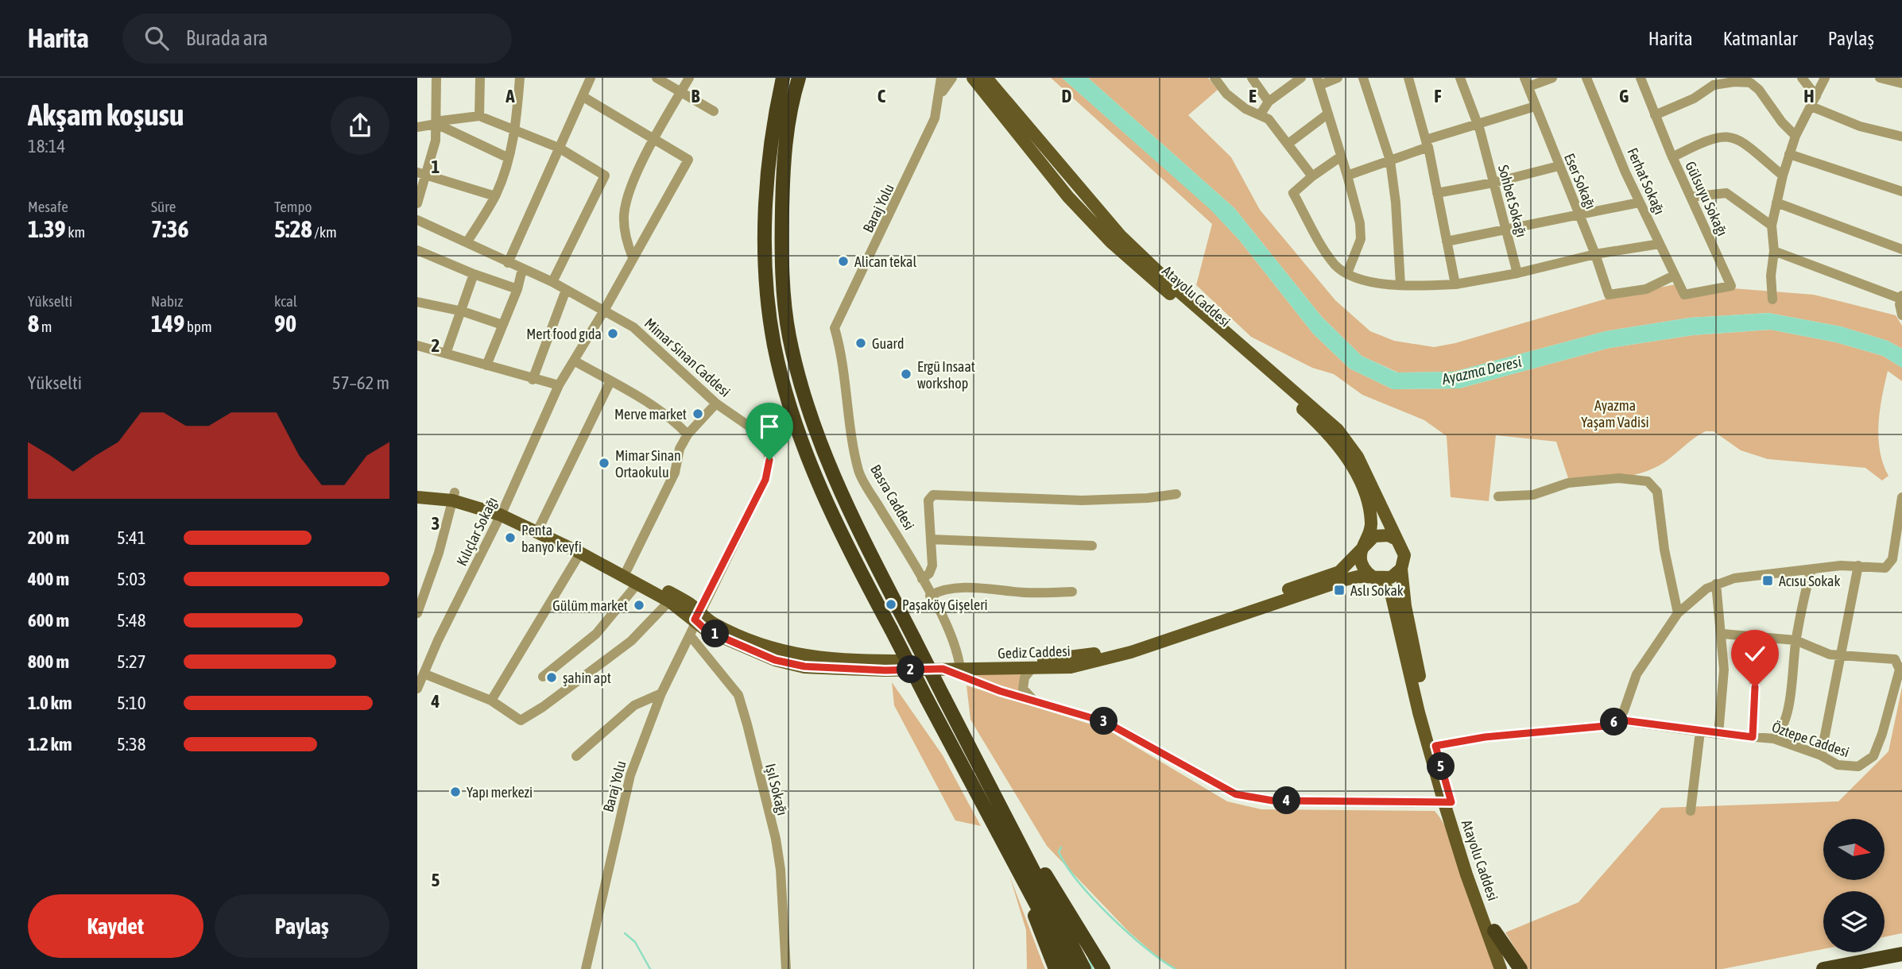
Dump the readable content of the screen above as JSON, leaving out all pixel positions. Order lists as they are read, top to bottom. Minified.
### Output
{"streets":{"main road":["Atayolu Caddesi","Gediz Caddesi"],"street":["Eser Sokağı","Ferhat Sokağı","Gülsuyu Sokağı","Sohbet Sokağı","Baraj Yolu","Mimar Sinan Caddesi","Basra Caddesi","Kılıçlar Sokağı","Öztepe Caddesi","Işıl Sokağı"]},"crossings":[["Eser Sokağı","Ferhat Sokağı"],["Ferhat Sokağı","Gülsuyu Sokağı"],["Baraj Yolu","Mimar Sinan Caddesi"],["Baraj Yolu","Basra Caddesi"],["Baraj Yolu","Gediz Caddesi"],["Baraj Yolu","Işıl Sokağı"],["Atayolu Caddesi","Gediz Caddesi"],["Atayolu Caddesi","Öztepe Caddesi"],["Mimar Sinan Caddesi","Kılıçlar Sokağı"],["Mimar Sinan Caddesi","Gediz Caddesi"],["Basra Caddesi","Gediz Caddesi"]],"water":["Ayazma Deresi"],"parks":["Ayazma Yaşam Vadisi"],"places":{"other":["Alican tekal","Mert food gıda","Guard","Ergü Insaat workshop","Merve market","Mimar Sinan Ortaokulu","Penta banyo keyfi","Paşaköy Gişeleri","Gülüm market","şahin apt","Yapı merkezi"],"transit":["Acısu Sokak","Aslı Sokak"]},"north":"right","page":{"header":"Harita","search":"Burada ara","nav":["Harita","Katmanlar","Paylaş"],"heading":["Akşam koşusu","18:14"],"stats":[["Mesafe","1.39 km"],["Süre","7:36"],["Tempo","5:28 /km"],["Yükselti","8 m"],["Nabız","149 bpm"],["kcal","90"]],"chart":["Yükselti","57–62 m"],"list":[{"name":"200 m","note":"5:41"},{"name":"400 m","note":"5:03"},{"name":"600 m","note":"5:48"},{"name":"800 m","note":"5:27"},{"name":"1.0 km","note":"5:10"},{"name":"1.2 km","note":"5:38"}],"pins":["1","2","3","6","5","4"],"buttons":["Kaydet","Paylaş"]},"grid":{"columns":["A","B","C","D","E","F","G","H"],"rows":["1","2","3","4","5"]}}
